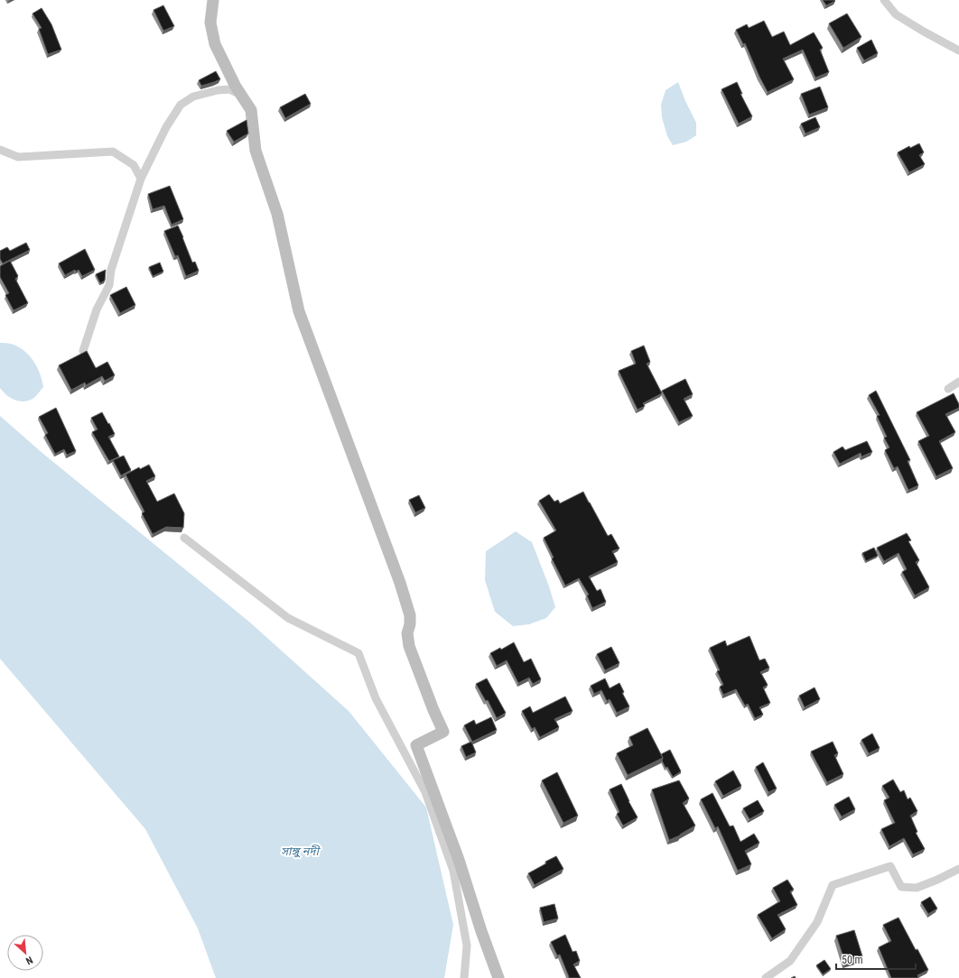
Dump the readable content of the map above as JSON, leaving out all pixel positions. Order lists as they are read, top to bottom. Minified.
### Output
{"water":["সাঙ্গু নদী"],"scale_bar":"50 m","north":"bottom right"}
